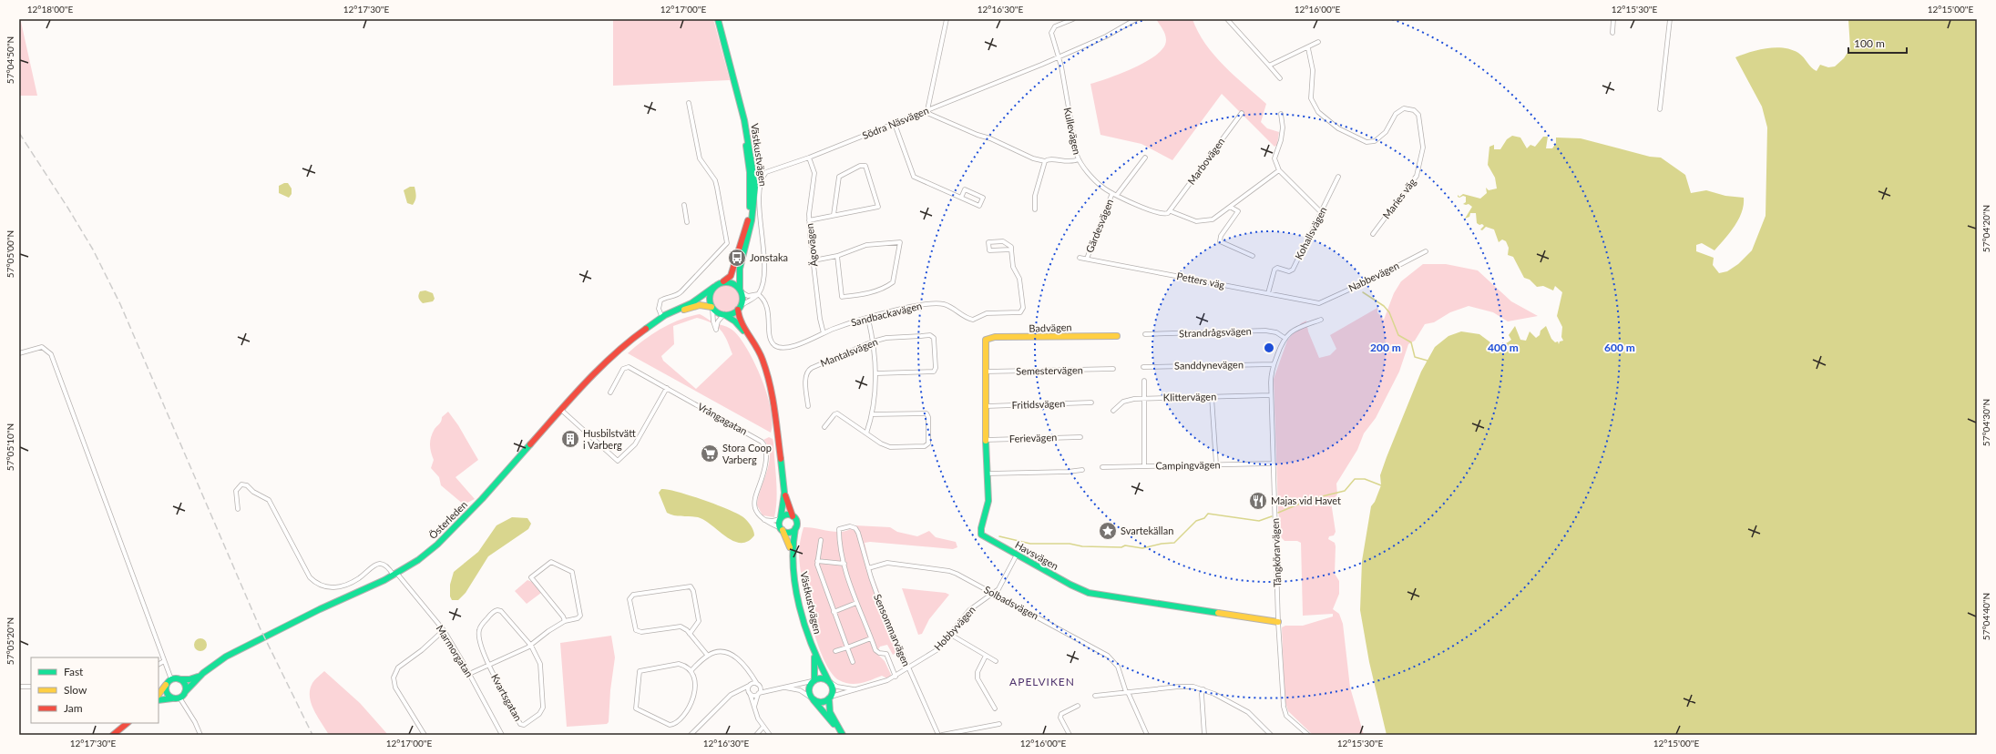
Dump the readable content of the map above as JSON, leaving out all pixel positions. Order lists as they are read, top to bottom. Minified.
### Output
{"streets":{"main road":["Västkustvägen","Badvägen","Österleden","Havsvägen"],"street":["Södra Näsvägen","Kullevägen","Marbovägen","Maries väg","Gärdesvägen","Kohallsvägen","Ägovägen","Nabbevägen","Petters väg","Sandbackavägen","Strandrågsvägen","Mantalsvägen","Sanddynevägen","Semestervägen","Klittervägen","Fritidsvägen","Vrångagatan","Ferievägen","Campingvägen","Tångkörarvägen","Solbadsvägen","Hobbyvägen","Sensommarvägen","Marmorgatan","Kvartsgatan"]},"crossings":[["Södra Näsvägen","Kullevägen"],["Södra Näsvägen","Ägovägen"],["Södra Näsvägen","Sandbackavägen"],["Kullevägen","Marbovägen"],["Kullevägen","Gärdesvägen"],["Västkustvägen","Österleden"],["Västkustvägen","Hobbyvägen"],["Gärdesvägen","Petters väg"],["Kohallsvägen","Petters väg"],["Ägovägen","Sandbackavägen"],["Nabbevägen","Petters väg"],["Badvägen","Havsvägen"],["Strandrågsvägen","Tångkörarvägen"],["Sanddynevägen","Tångkörarvägen"],["Semestervägen","Havsvägen"],["Klittervägen","Tångkörarvägen"],["Fritidsvägen","Havsvägen"],["Ferievägen","Havsvägen"],["Campingvägen","Tångkörarvägen"],["Österleden","Marmorgatan"],["Tångkörarvägen","Havsvägen"],["Havsvägen","Hobbyvägen"],["Solbadsvägen","Hobbyvägen"],["Solbadsvägen","Sensommarvägen"],["Hobbyvägen","Sensommarvägen"]],"districts":["APELVIKEN"],"places":{"bus stop":["Jonstaka"],"building":["Husbilstvätt i Varberg"],"supermarket":["Stora Coop Varberg"],"restaurant":["Majas vid Havet"],"place":["Svartekällan"]},"legend":["Fast","Slow","Jam"],"scale_bar":"100 m","coordinates":["12°18'00\"E","12°17'30\"E","12°17'00\"E","12°16'30\"E","12°16'00\"E","12°15'30\"E","12°15'00\"E","57°04'50\"N","57°04'20\"N","57°05'00\"N","57°04'30\"N","57°05'10\"N","57°04'40\"N","57°05'20\"N"],"rings":["200 m","400 m","600 m"]}
